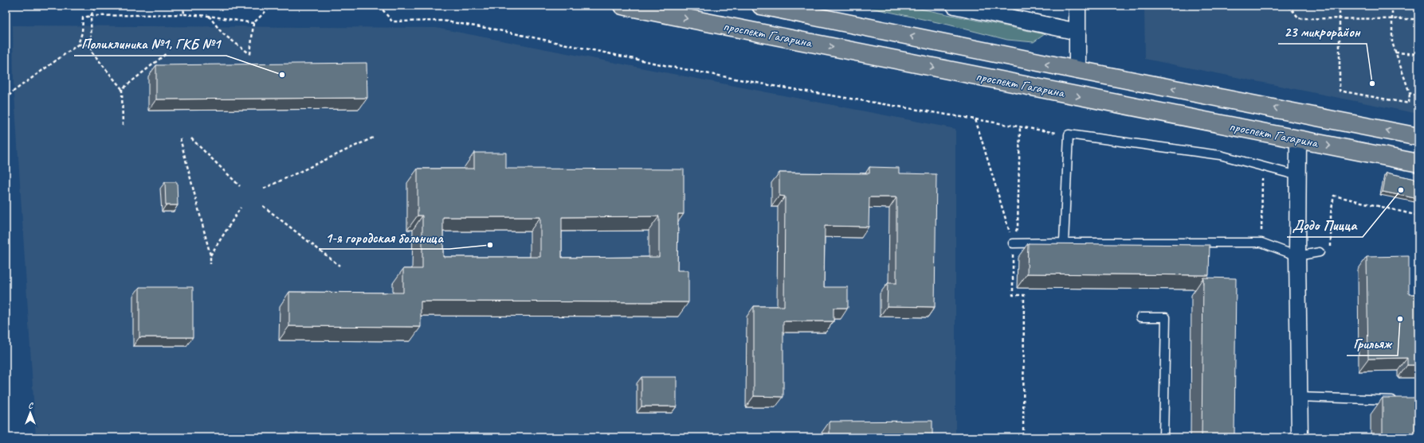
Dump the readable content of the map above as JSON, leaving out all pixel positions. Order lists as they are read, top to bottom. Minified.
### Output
{"streets":{"main road":["проспект Гагарина"]},"places":["Поликлиника №1, ГКБ №1","23 микрорайон","Додо Пицца","1-я городская больница","Грильяж"],"north":"top"}
